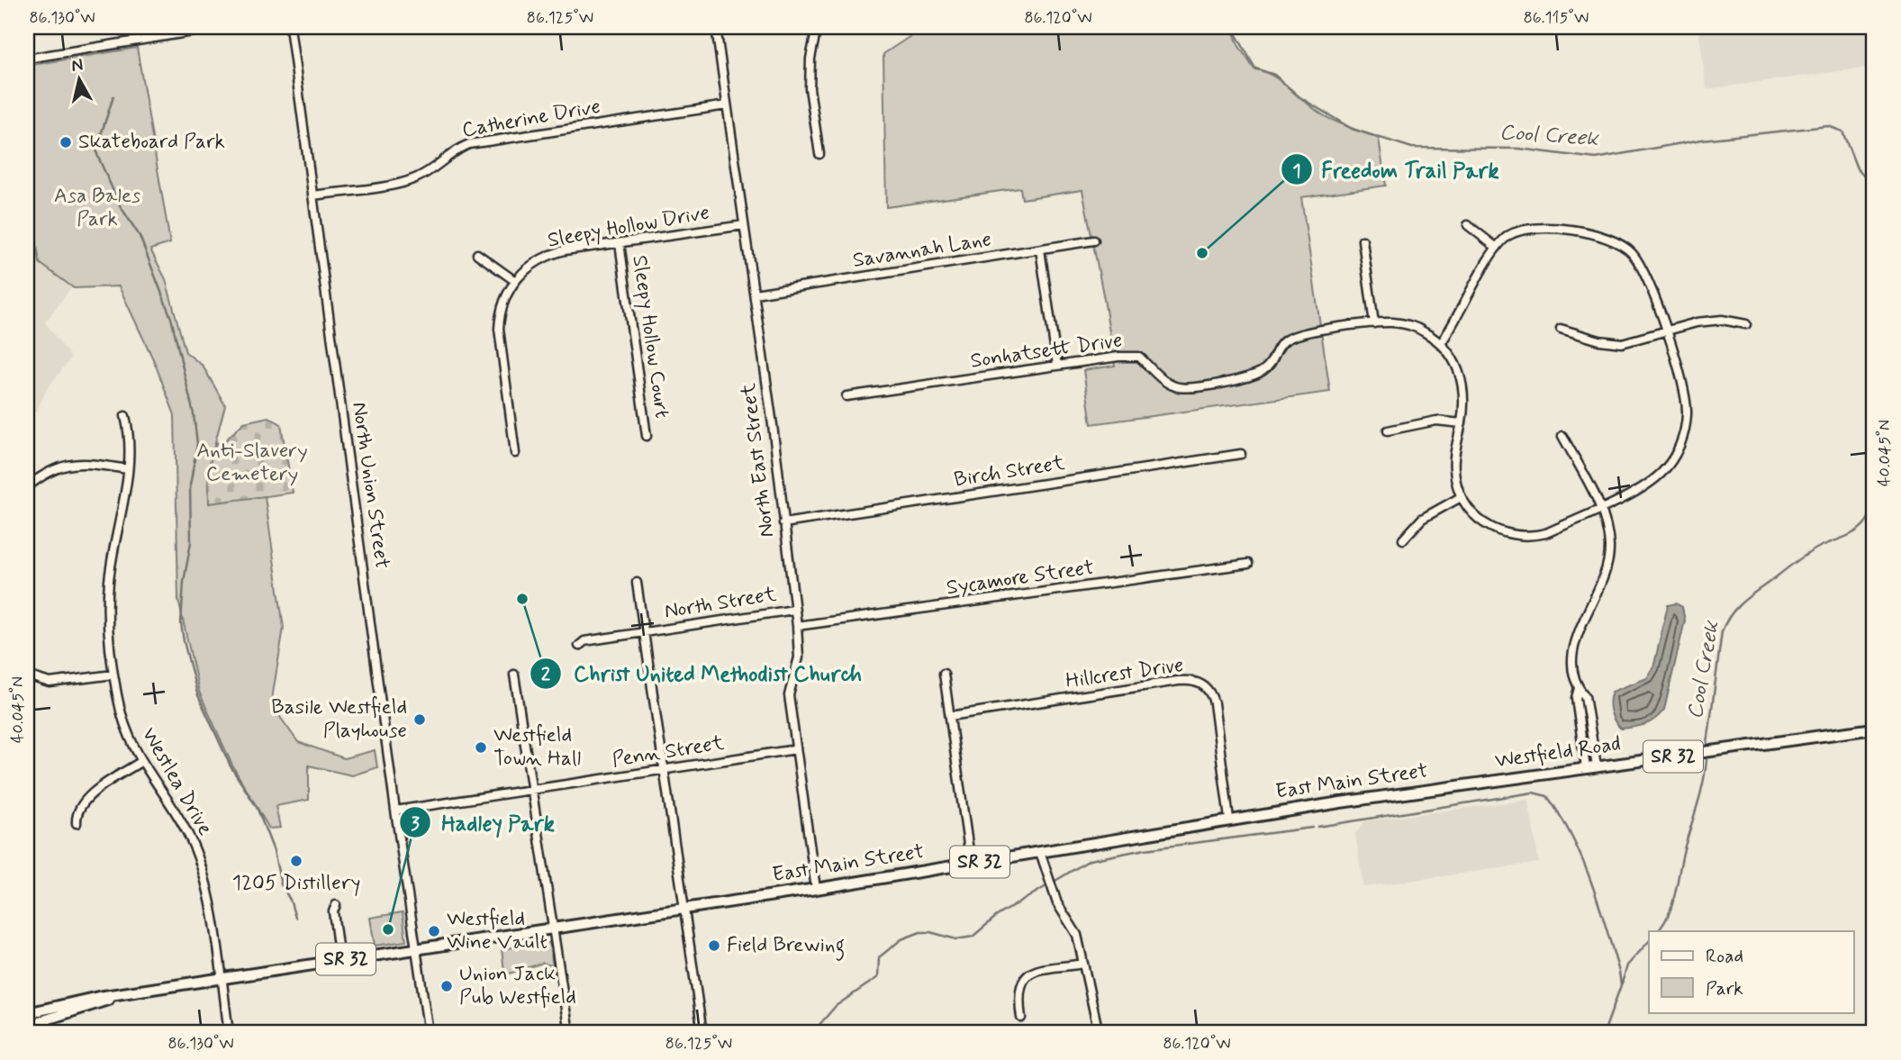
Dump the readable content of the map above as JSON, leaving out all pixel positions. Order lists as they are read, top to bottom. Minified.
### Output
{"streets":{"main road":["Westfield Road","SR 32","East Main Street"],"street":["Catherine Drive","Sleepy Hollow Drive","Savannah Lane","Sleepy Hollow Court","Sonhatsett Drive","North East Street","Birch Street","North Union Street","Sycamore Street","North Street","Hillcrest Drive","Penn Street","Westlea Drive"]},"crossings":[["Catherine Drive","North East Street"],["Catherine Drive","North Union Street"],["Sleepy Hollow Drive","Sleepy Hollow Court"],["Sleepy Hollow Drive","North East Street"],["Savannah Lane","North East Street"],["North East Street","Birch Street"],["North East Street","Sycamore Street"],["North East Street","North Street"],["North East Street","Penn Street"],["North East Street","East Main Street"],["North Union Street","Penn Street"],["North Union Street","SR 32"],["North Union Street","East Main Street"],["Hillcrest Drive","East Main Street"],["Westfield Road","East Main Street"],["SR 32","Westlea Drive"],["SR 32","East Main Street"]],"water":["Cool Creek"],"parks":["Asa Bales Park","Anti-Slavery Cemetery"],"places":["Skateboard Park","Freedom Trail Park","Christ United Methodist Church","Basile Westfield Playhouse","Westfield Town Hall","1205 Distillery","Hadley Park","Westfield Wine Vault","Field Brewing","Union Jack Pub Westfield"],"legend":["Road","Park"],"north":"top","coordinates":["86.130°W","86.125°W","86.120°W","86.115°W","40.045°N"]}
